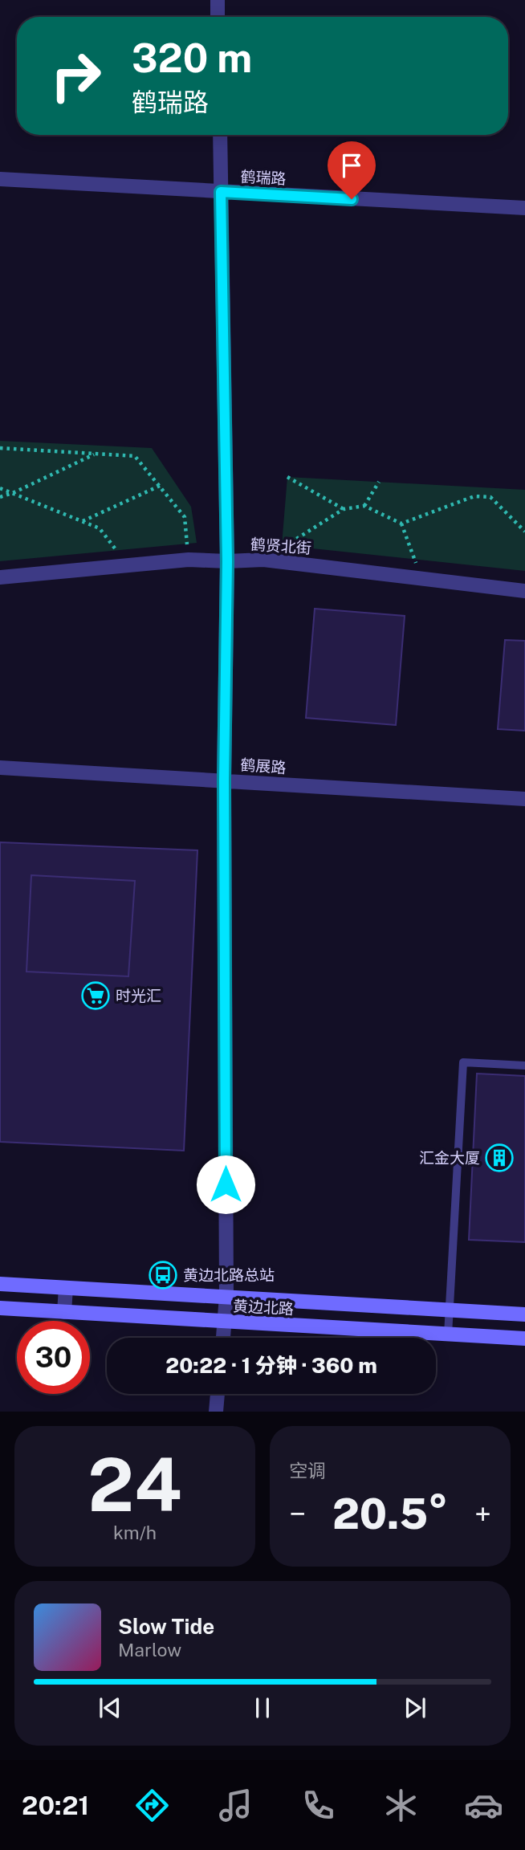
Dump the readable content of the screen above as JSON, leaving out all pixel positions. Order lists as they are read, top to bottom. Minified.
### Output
{"streets":{"street":["鹤瑞路","鹤贤北街","鹤展路","黄边北路"]},"places":{"supermarket":["时光汇"],"building":["汇金大厦"],"bus stop":["黄边北路总站"]},"page":{"turn":["320 m","鹤瑞路"],"limit":"30","trip":"20:22 · 1 分钟 · 360 m","tile":[["24","km/h"],"空调"],"heat":["−","20.5°","+"],"song":["Slow Tide","Marlow"],"tabs":"20:21"}}
